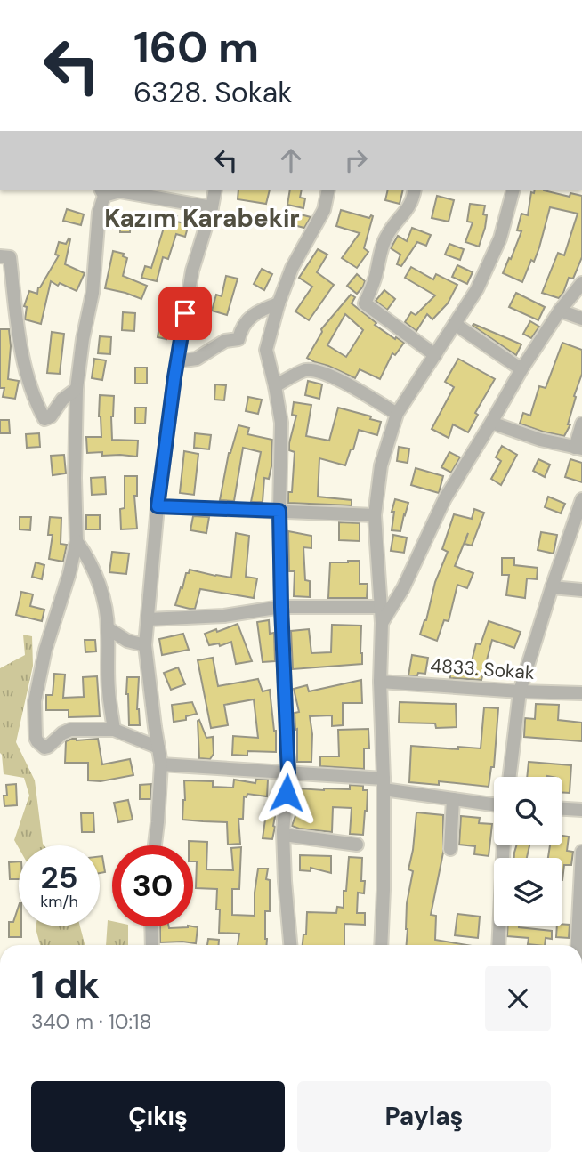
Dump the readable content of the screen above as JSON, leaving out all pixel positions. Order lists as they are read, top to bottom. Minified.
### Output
{"streets":{"street":["4833. Sokak"]},"districts":["Kazım Karabekir"],"page":{"turn":["160 m","6328. Sokak"],"speed":"25 km/h","limit":"30","heading":["1 dk","340 m · 10:18"],"buttons":["Çıkış","Paylaş"]}}
